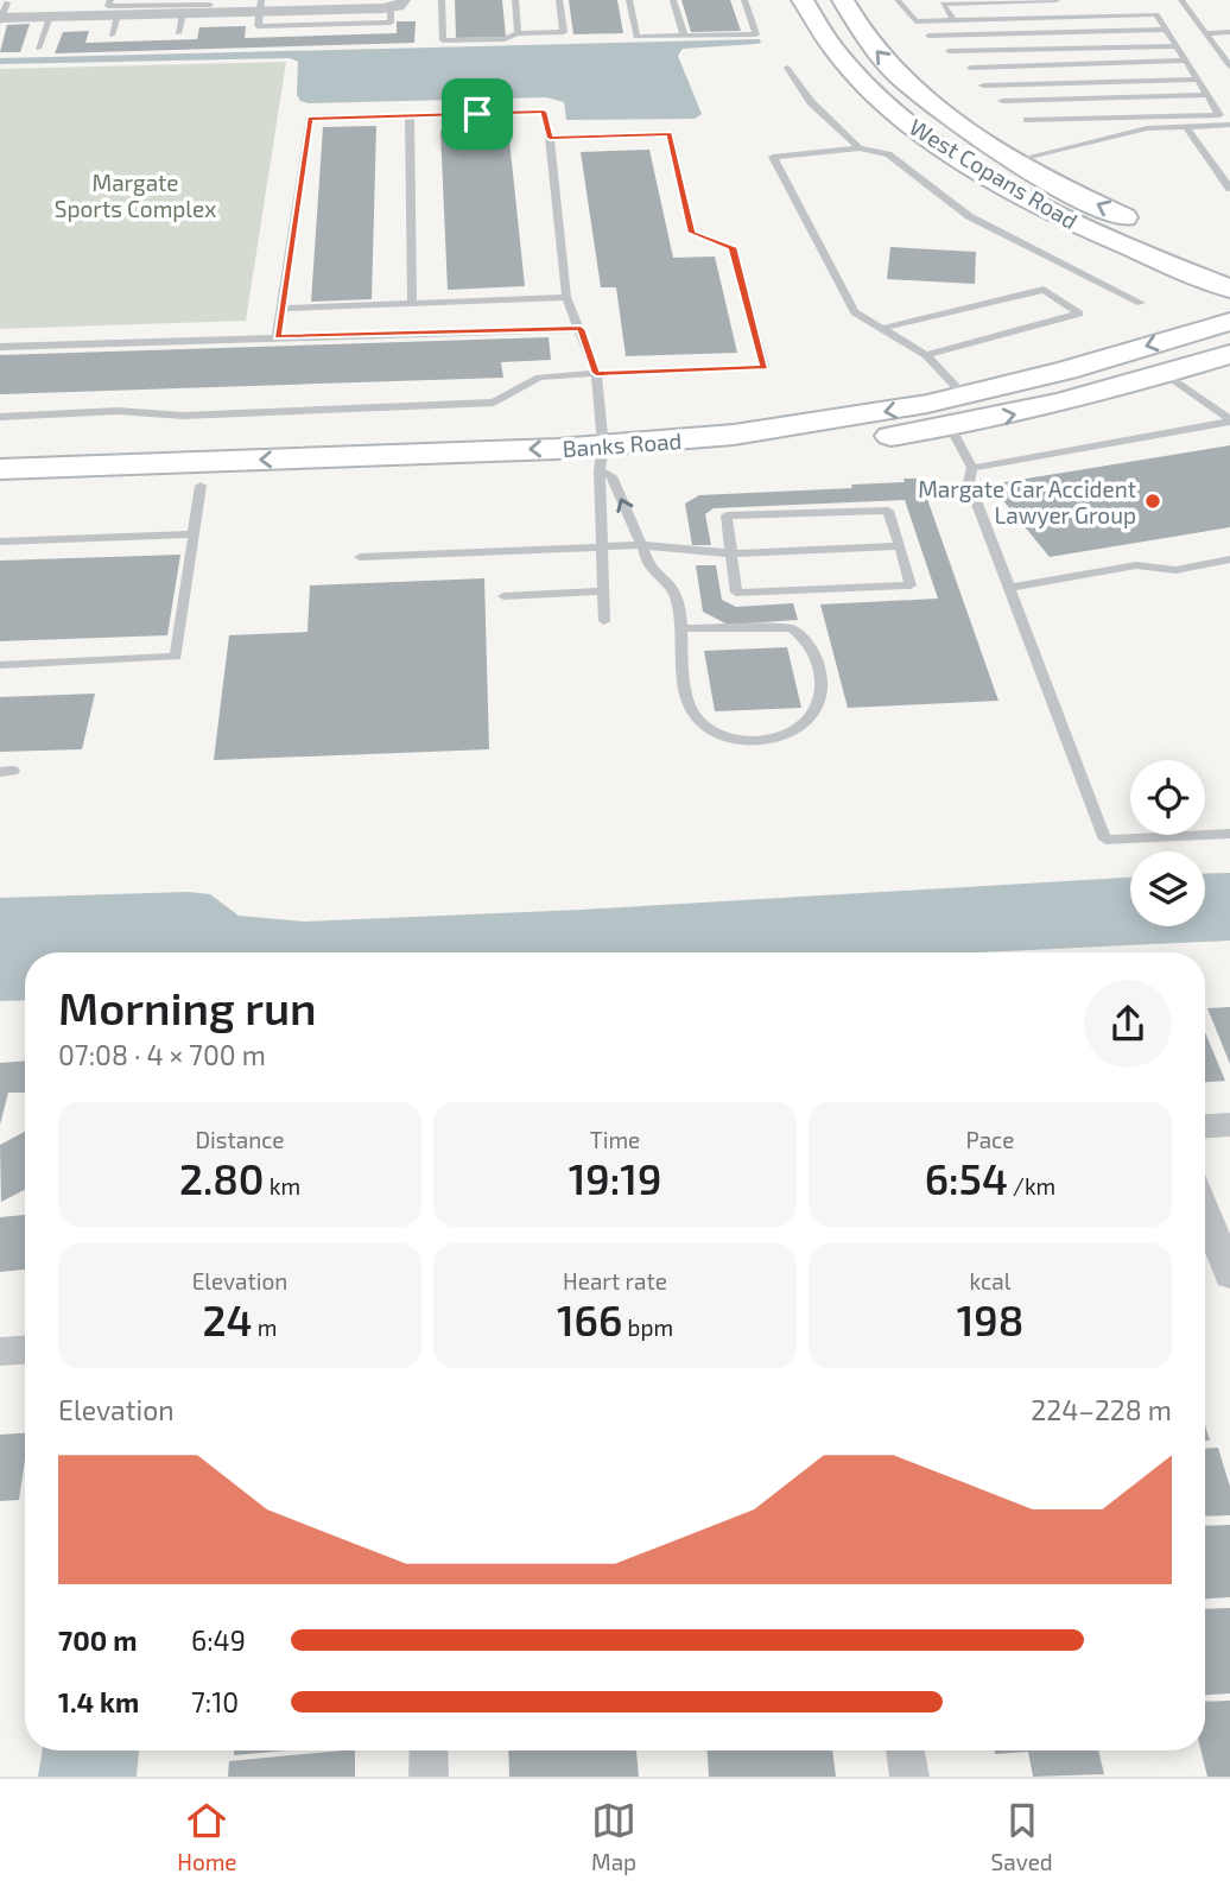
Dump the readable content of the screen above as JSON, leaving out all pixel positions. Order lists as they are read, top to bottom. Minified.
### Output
{"streets":{"street":["West Copans Road","Banks Road"]},"parks":["Margate Sports Complex"],"places":["Margate Car Accident Lawyer Group"],"page":{"heading":["Morning run","07:08 · 4 × 700 m"],"stats":[["Distance","2.80 km"],["Time","19:19"],["Pace","6:54 /km"],["Elevation","24 m"],["Heart rate","166 bpm"],["kcal","198"]],"chart":["Elevation","224–228 m"],"list":[{"name":"700 m","note":"6:49"},{"name":"1.4 km","note":"7:10"}],"tabs":["Home","Map","Saved"]}}
